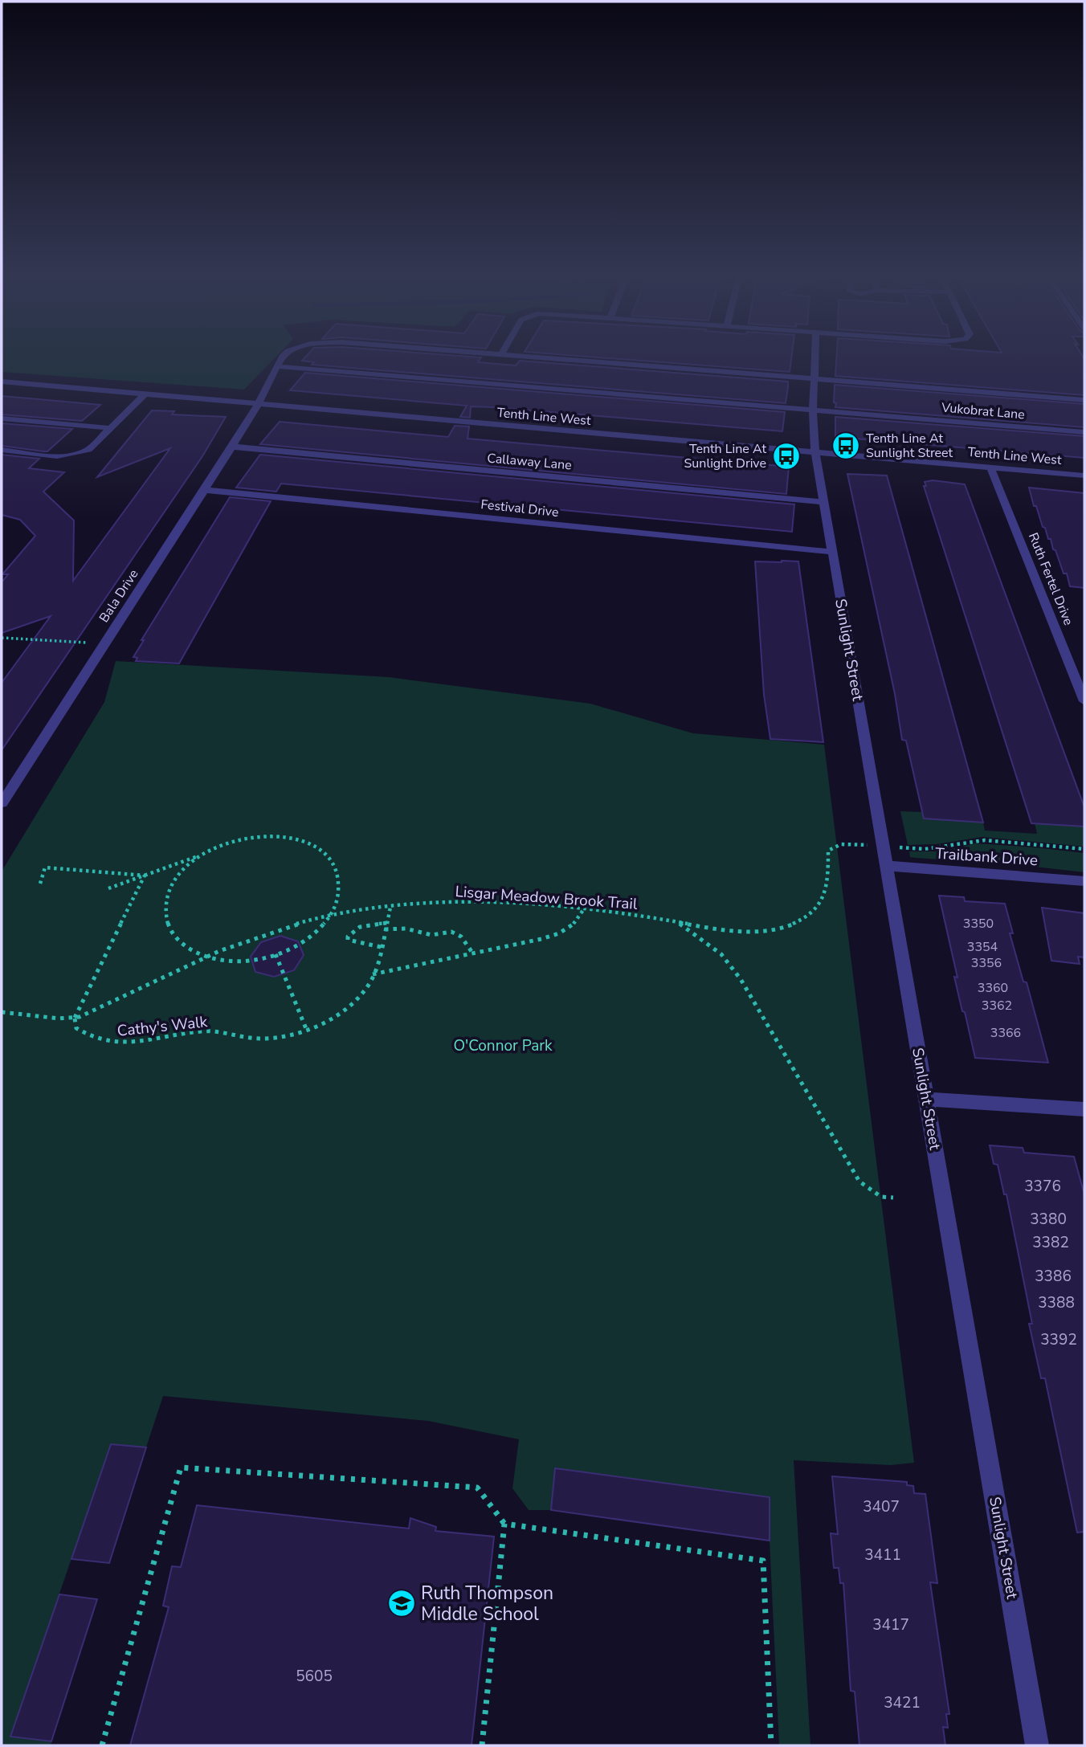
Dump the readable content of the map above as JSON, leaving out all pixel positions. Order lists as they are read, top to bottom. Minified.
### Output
{"streets":{"street":["Vukobrat Lane","Tenth Line West","Callaway Lane","Festival Drive","Ruth Fertel Drive","Bala Drive","Sunlight Street","Trailbank Drive"],"path":["Lisgar Meadow Brook Trail","Cathy's Walk"]},"crossings":[["Vukobrat Lane","Bala Drive"],["Vukobrat Lane","Sunlight Street"],["Tenth Line West","Ruth Fertel Drive"],["Tenth Line West","Bala Drive"],["Tenth Line West","Sunlight Street"],["Callaway Lane","Bala Drive"],["Callaway Lane","Sunlight Street"],["Festival Drive","Bala Drive"],["Festival Drive","Sunlight Street"],["Bala Drive","Sunlight Street"],["Sunlight Street","Trailbank Drive"],["Lisgar Meadow Brook Trail","Cathy's Walk"]],"parks":["O'Connor Park"],"places":{"bus stop":["Tenth Line At Sunlight Street","Tenth Line At Sunlight Drive"],"school or university":["Ruth Thompson Middle School"]},"house_numbers":["3350","3354","3356","3360","3362","3366","3376","3380","3382","3386","3388","3392","3407","3411","3417","5605","3421"]}
